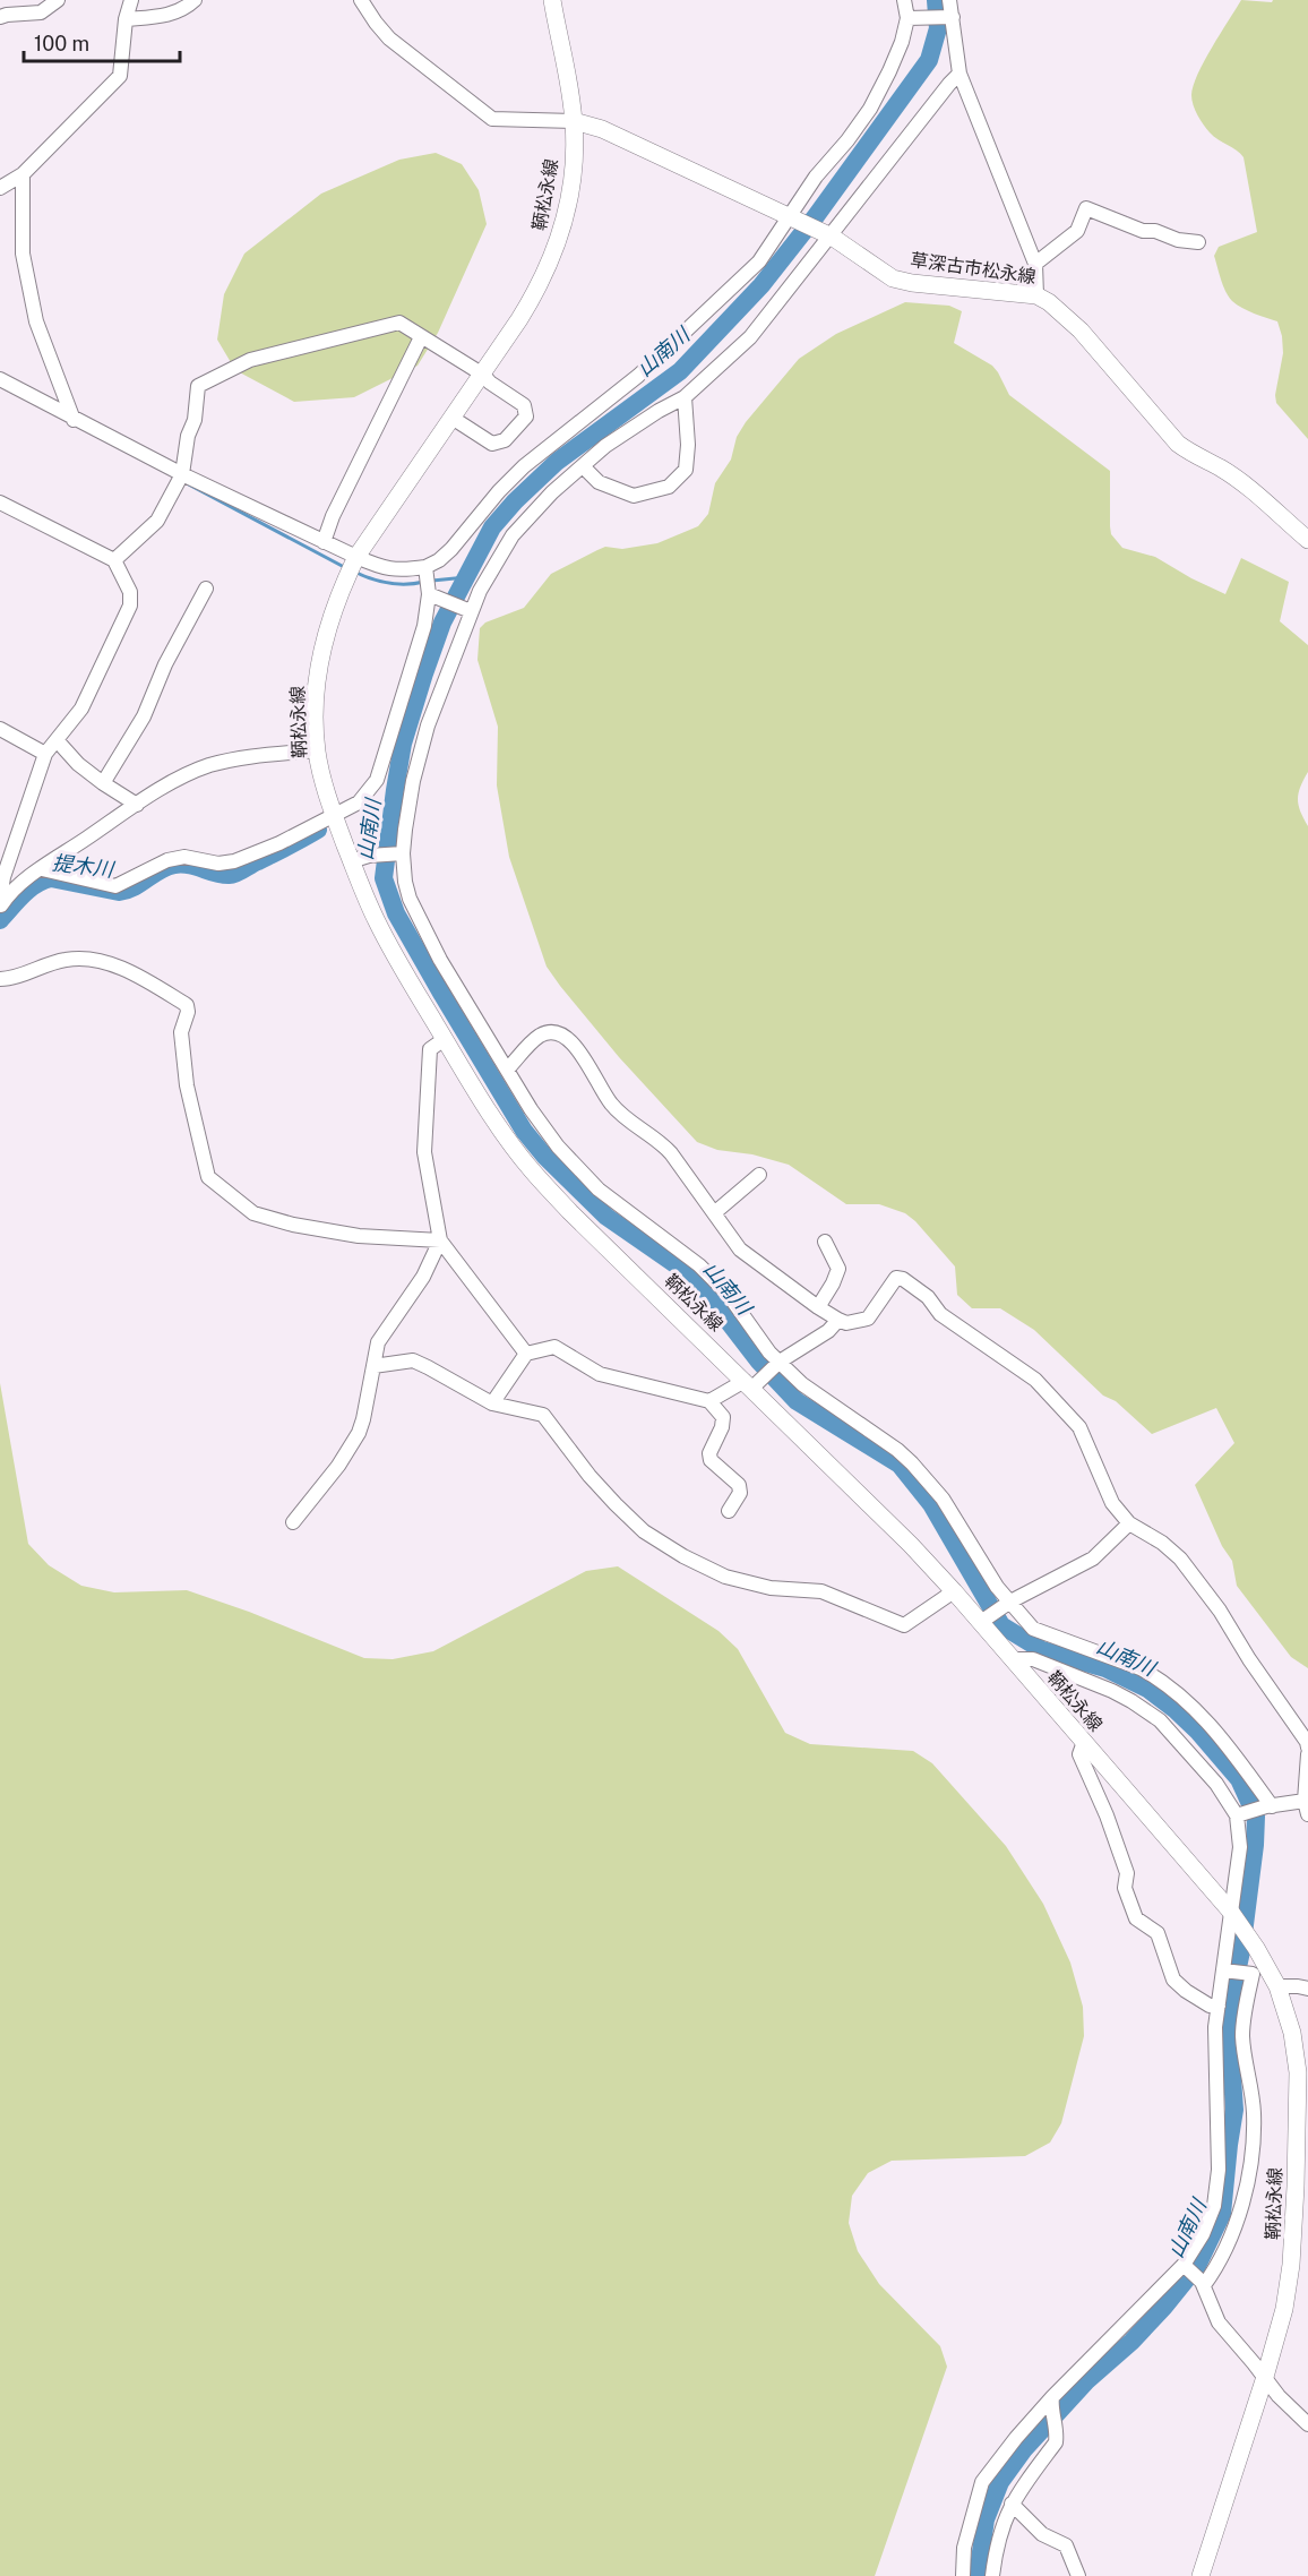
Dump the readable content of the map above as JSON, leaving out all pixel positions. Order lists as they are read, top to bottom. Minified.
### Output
{"streets":{"main road":["鞆松永線","草深古市松永線"]},"crossings":[["鞆松永線","草深古市松永線"]],"water":["山南川","提木川"],"scale_bar":"100 m"}
